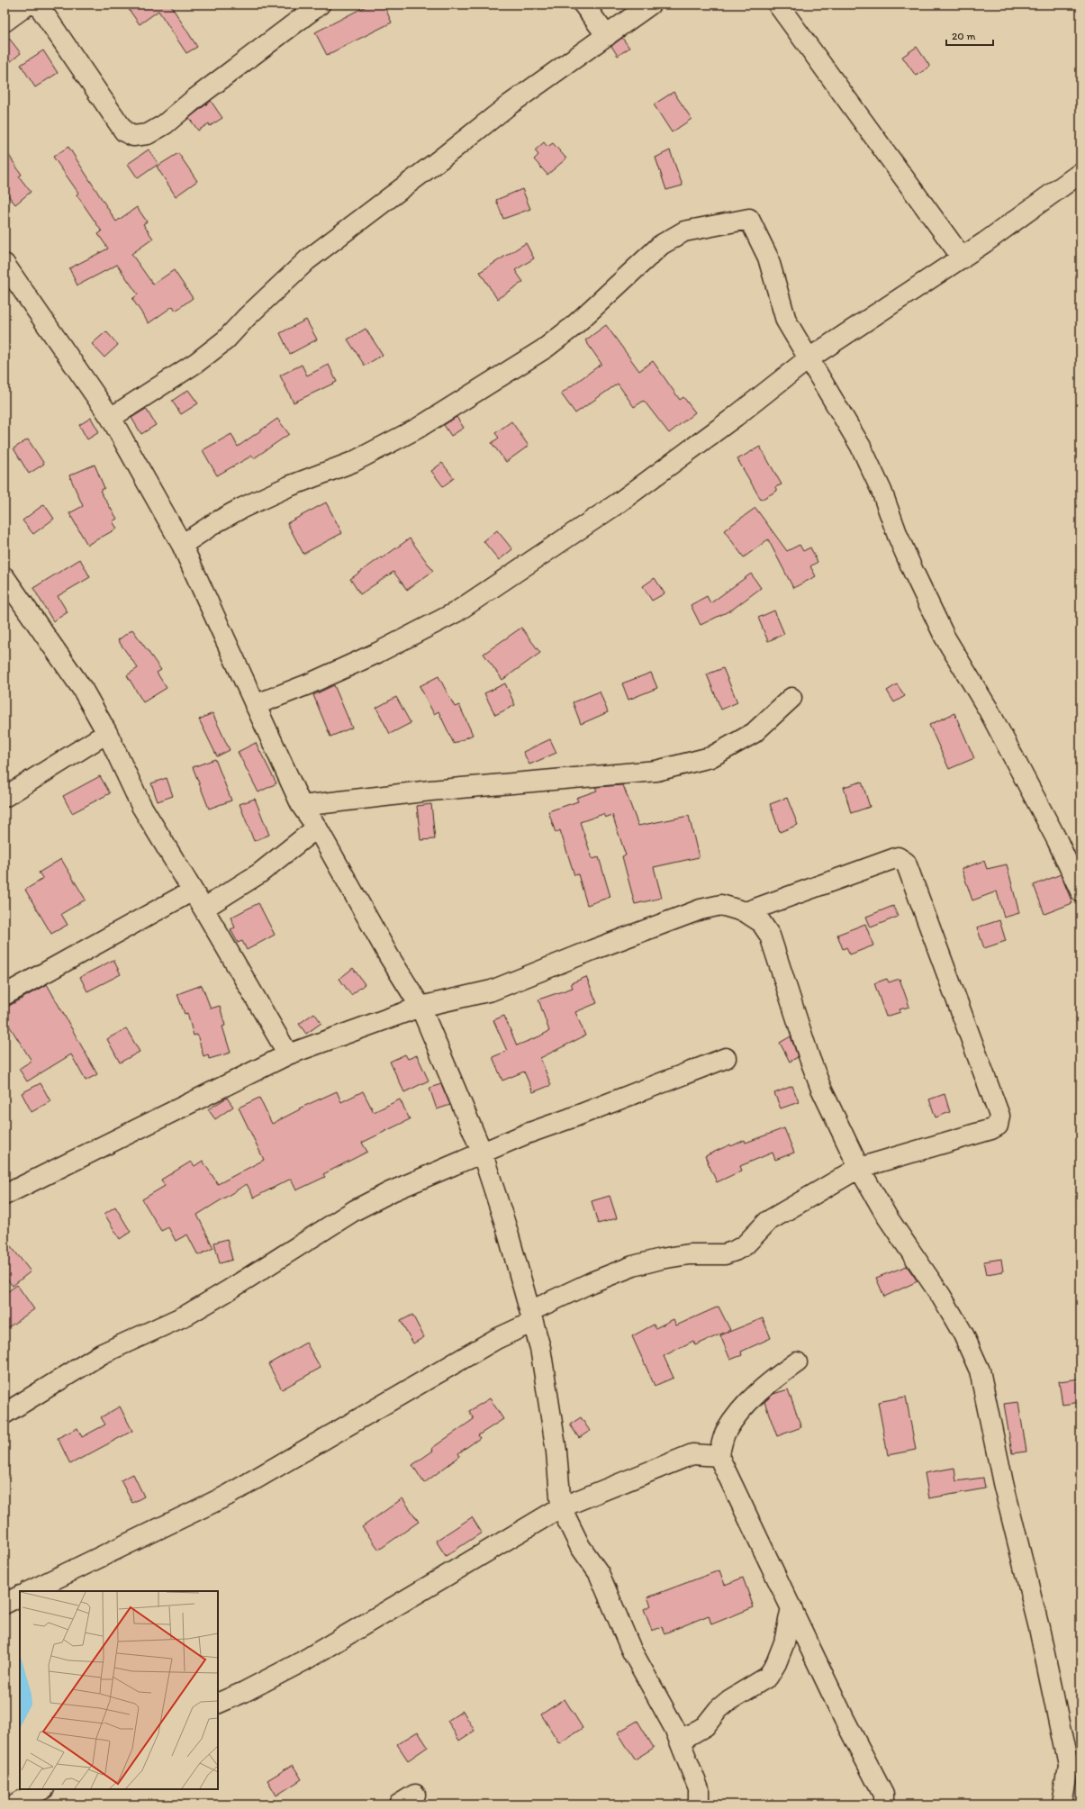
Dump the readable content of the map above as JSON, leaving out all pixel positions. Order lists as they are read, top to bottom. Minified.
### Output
{"scale_bar":"20 m"}
